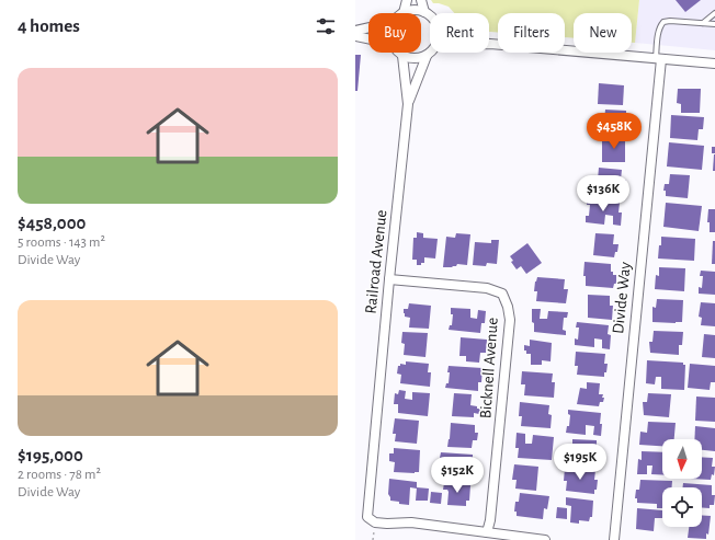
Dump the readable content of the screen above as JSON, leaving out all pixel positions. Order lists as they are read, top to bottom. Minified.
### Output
{"streets":{"street":["Railroad Avenue","Divide Way","Bicknell Avenue"]},"crossings":[["Railroad Avenue","Bicknell Avenue"]],"north":"bottom","page":{"heading":"4 homes","chip":["Buy","Rent","Filters","New"],"list":[{"name":"$458,000","note":"5 rooms · 143 m² · Divide Way"},{"name":"$195,000","note":"2 rooms · 78 m² · Divide Way"}],"price":["$458K","$136K","$195K","$152K"]}}
